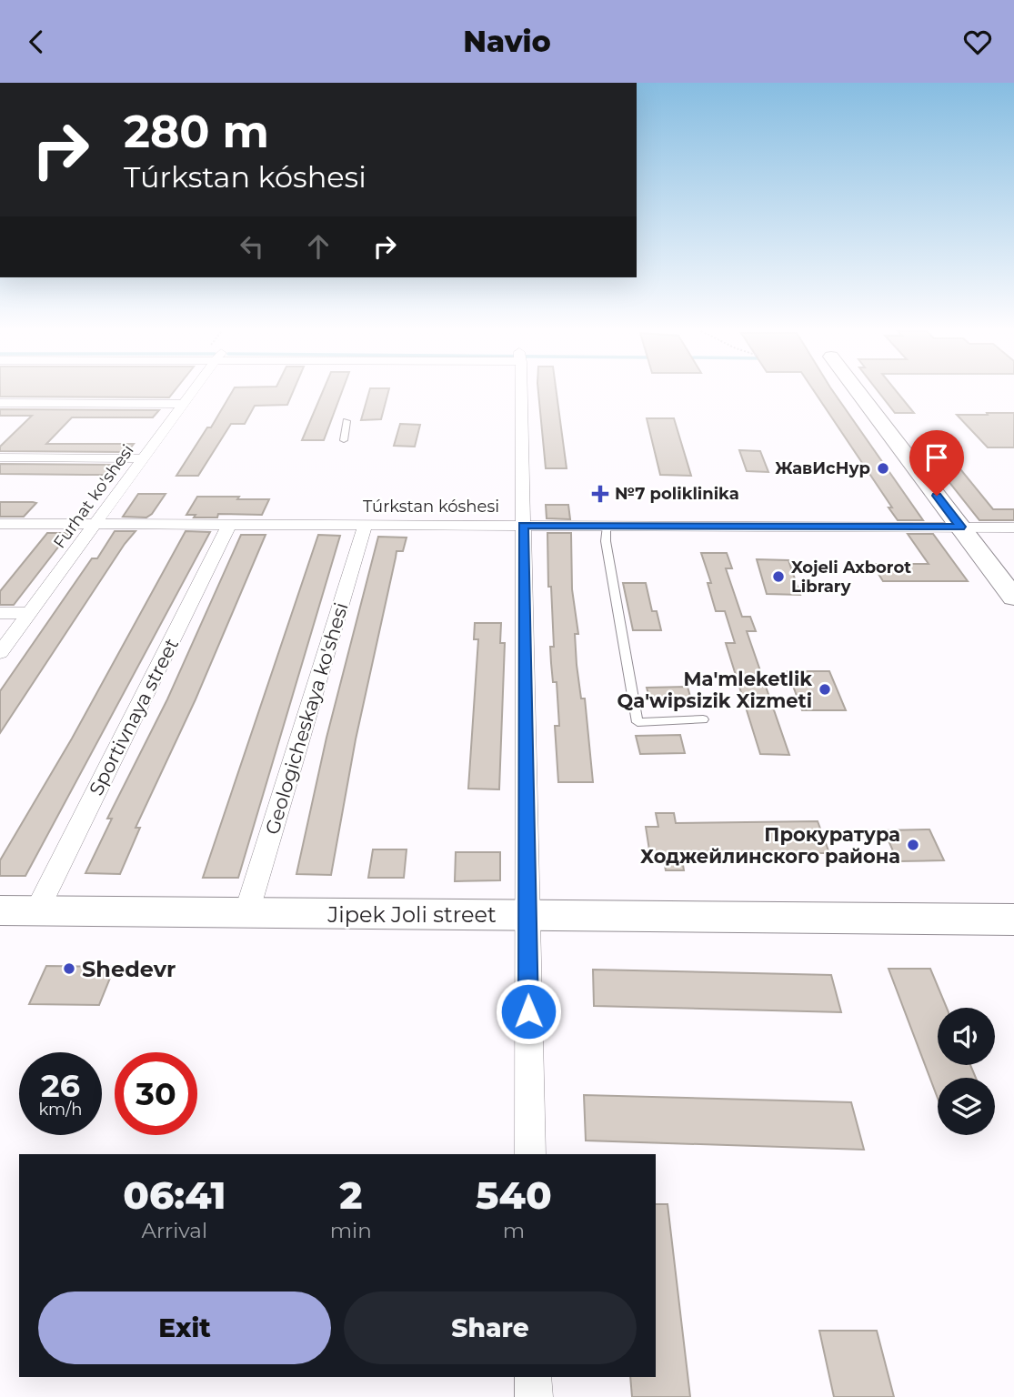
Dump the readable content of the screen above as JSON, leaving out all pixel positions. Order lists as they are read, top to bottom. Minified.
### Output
{"streets":{"street":["Furhat ko'shesi","Túrkstan kóshesi","Sportivnaya street","Geologicheskaya ko'shesi","Jipek Joli street"]},"crossings":[["Furhat ko'shesi","Túrkstan kóshesi"],["Túrkstan kóshesi","Sportivnaya street"],["Túrkstan kóshesi","Geologicheskaya ko'shesi"],["Sportivnaya street","Jipek Joli street"],["Geologicheskaya ko'shesi","Jipek Joli street"]],"places":{"other":["ЖавИсНур","Xojeli Axborot Library","Ma'mleketlik Qa'wipsizik Xizmeti","Прокуратура Ходжейлинского района","Shedevr"],"health":["№7 poliklinika"]},"page":{"header":"Navio","turn":["280 m","Túrkstan kóshesi"],"speed":"26 km/h","limit":"30","eta":["06:41","Arrival","2","min","540","m"],"buttons":["Exit","Share"]}}
